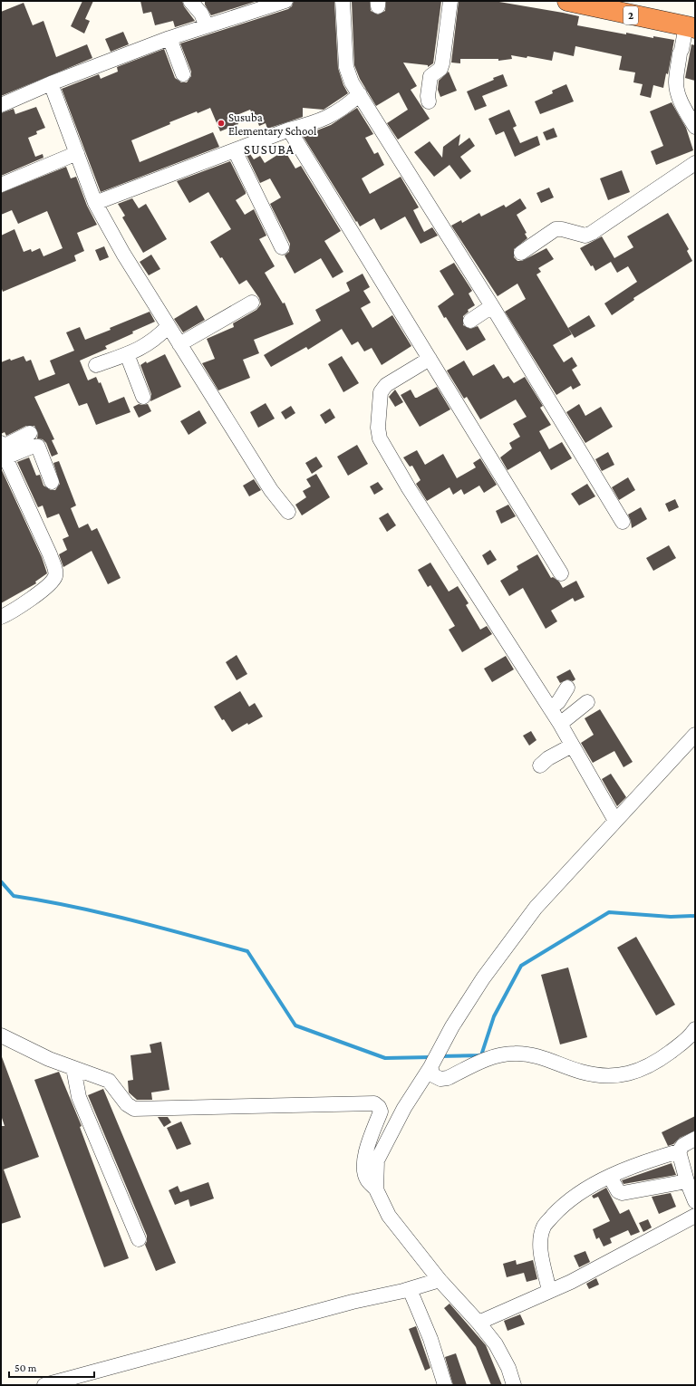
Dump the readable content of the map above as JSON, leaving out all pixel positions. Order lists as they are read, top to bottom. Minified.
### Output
{"streets":{"highway":["2"]},"districts":["SUSUBA"],"places":["Susuba Elementary School"],"scale_bar":"50 m"}
